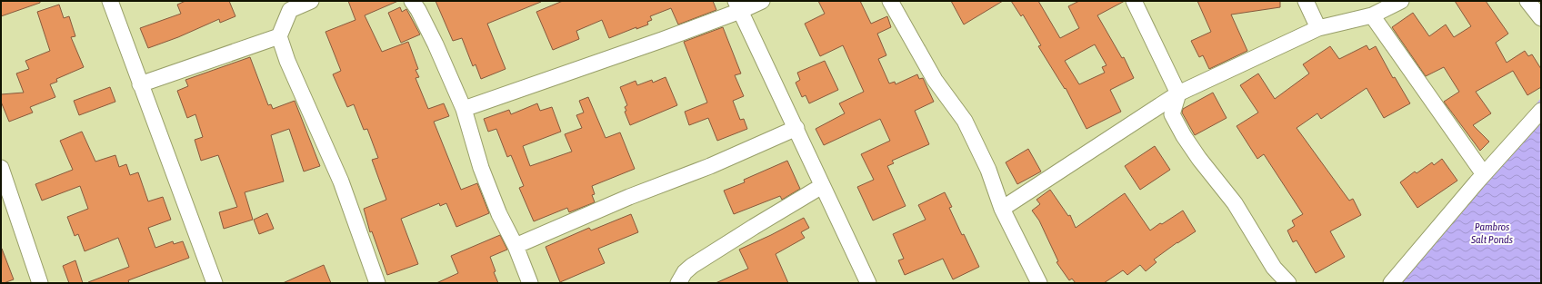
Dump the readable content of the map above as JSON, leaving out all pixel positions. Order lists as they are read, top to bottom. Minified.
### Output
{"water":["Pambros Salt Ponds"]}
